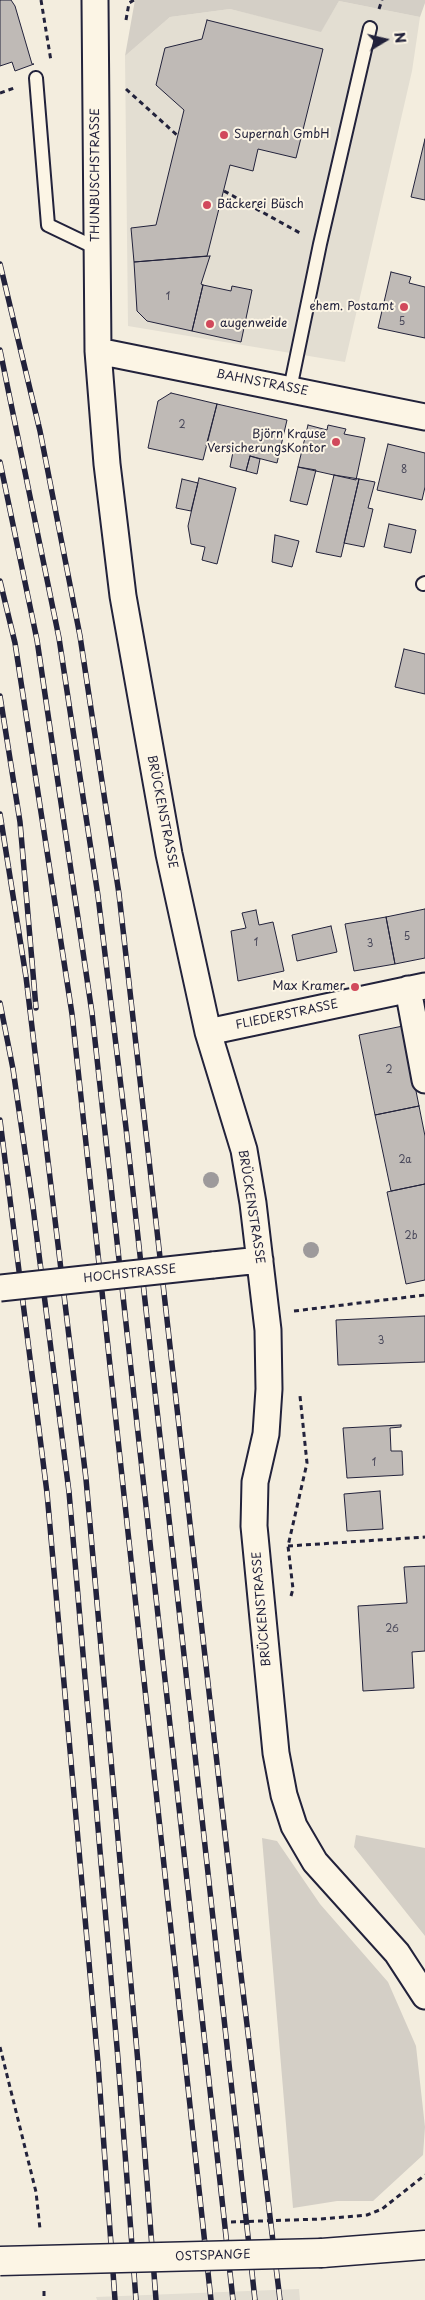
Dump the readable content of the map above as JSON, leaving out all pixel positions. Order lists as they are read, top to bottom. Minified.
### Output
{"streets":{"main road":["OSTSPANGE"],"street":["THUNBUSCHSTRASSE","BAHNSTRASSE","BRÜCKENSTRASSE","FLIEDERSTRASSE","HOCHSTRASSE"]},"crossings":[["THUNBUSCHSTRASSE","BAHNSTRASSE"],["THUNBUSCHSTRASSE","BRÜCKENSTRASSE"],["BAHNSTRASSE","BRÜCKENSTRASSE"],["BRÜCKENSTRASSE","FLIEDERSTRASSE"],["BRÜCKENSTRASSE","HOCHSTRASSE"]],"places":["Supernah GmbH","Bäckerei Büsch","ehem. Postamt","augenweide","Björn Krause VersicherungsKontor","Max Kramer"],"house_numbers":["1","5","2","8","5","1","3","2","2a","2b","3","1","26"],"north":"right"}
